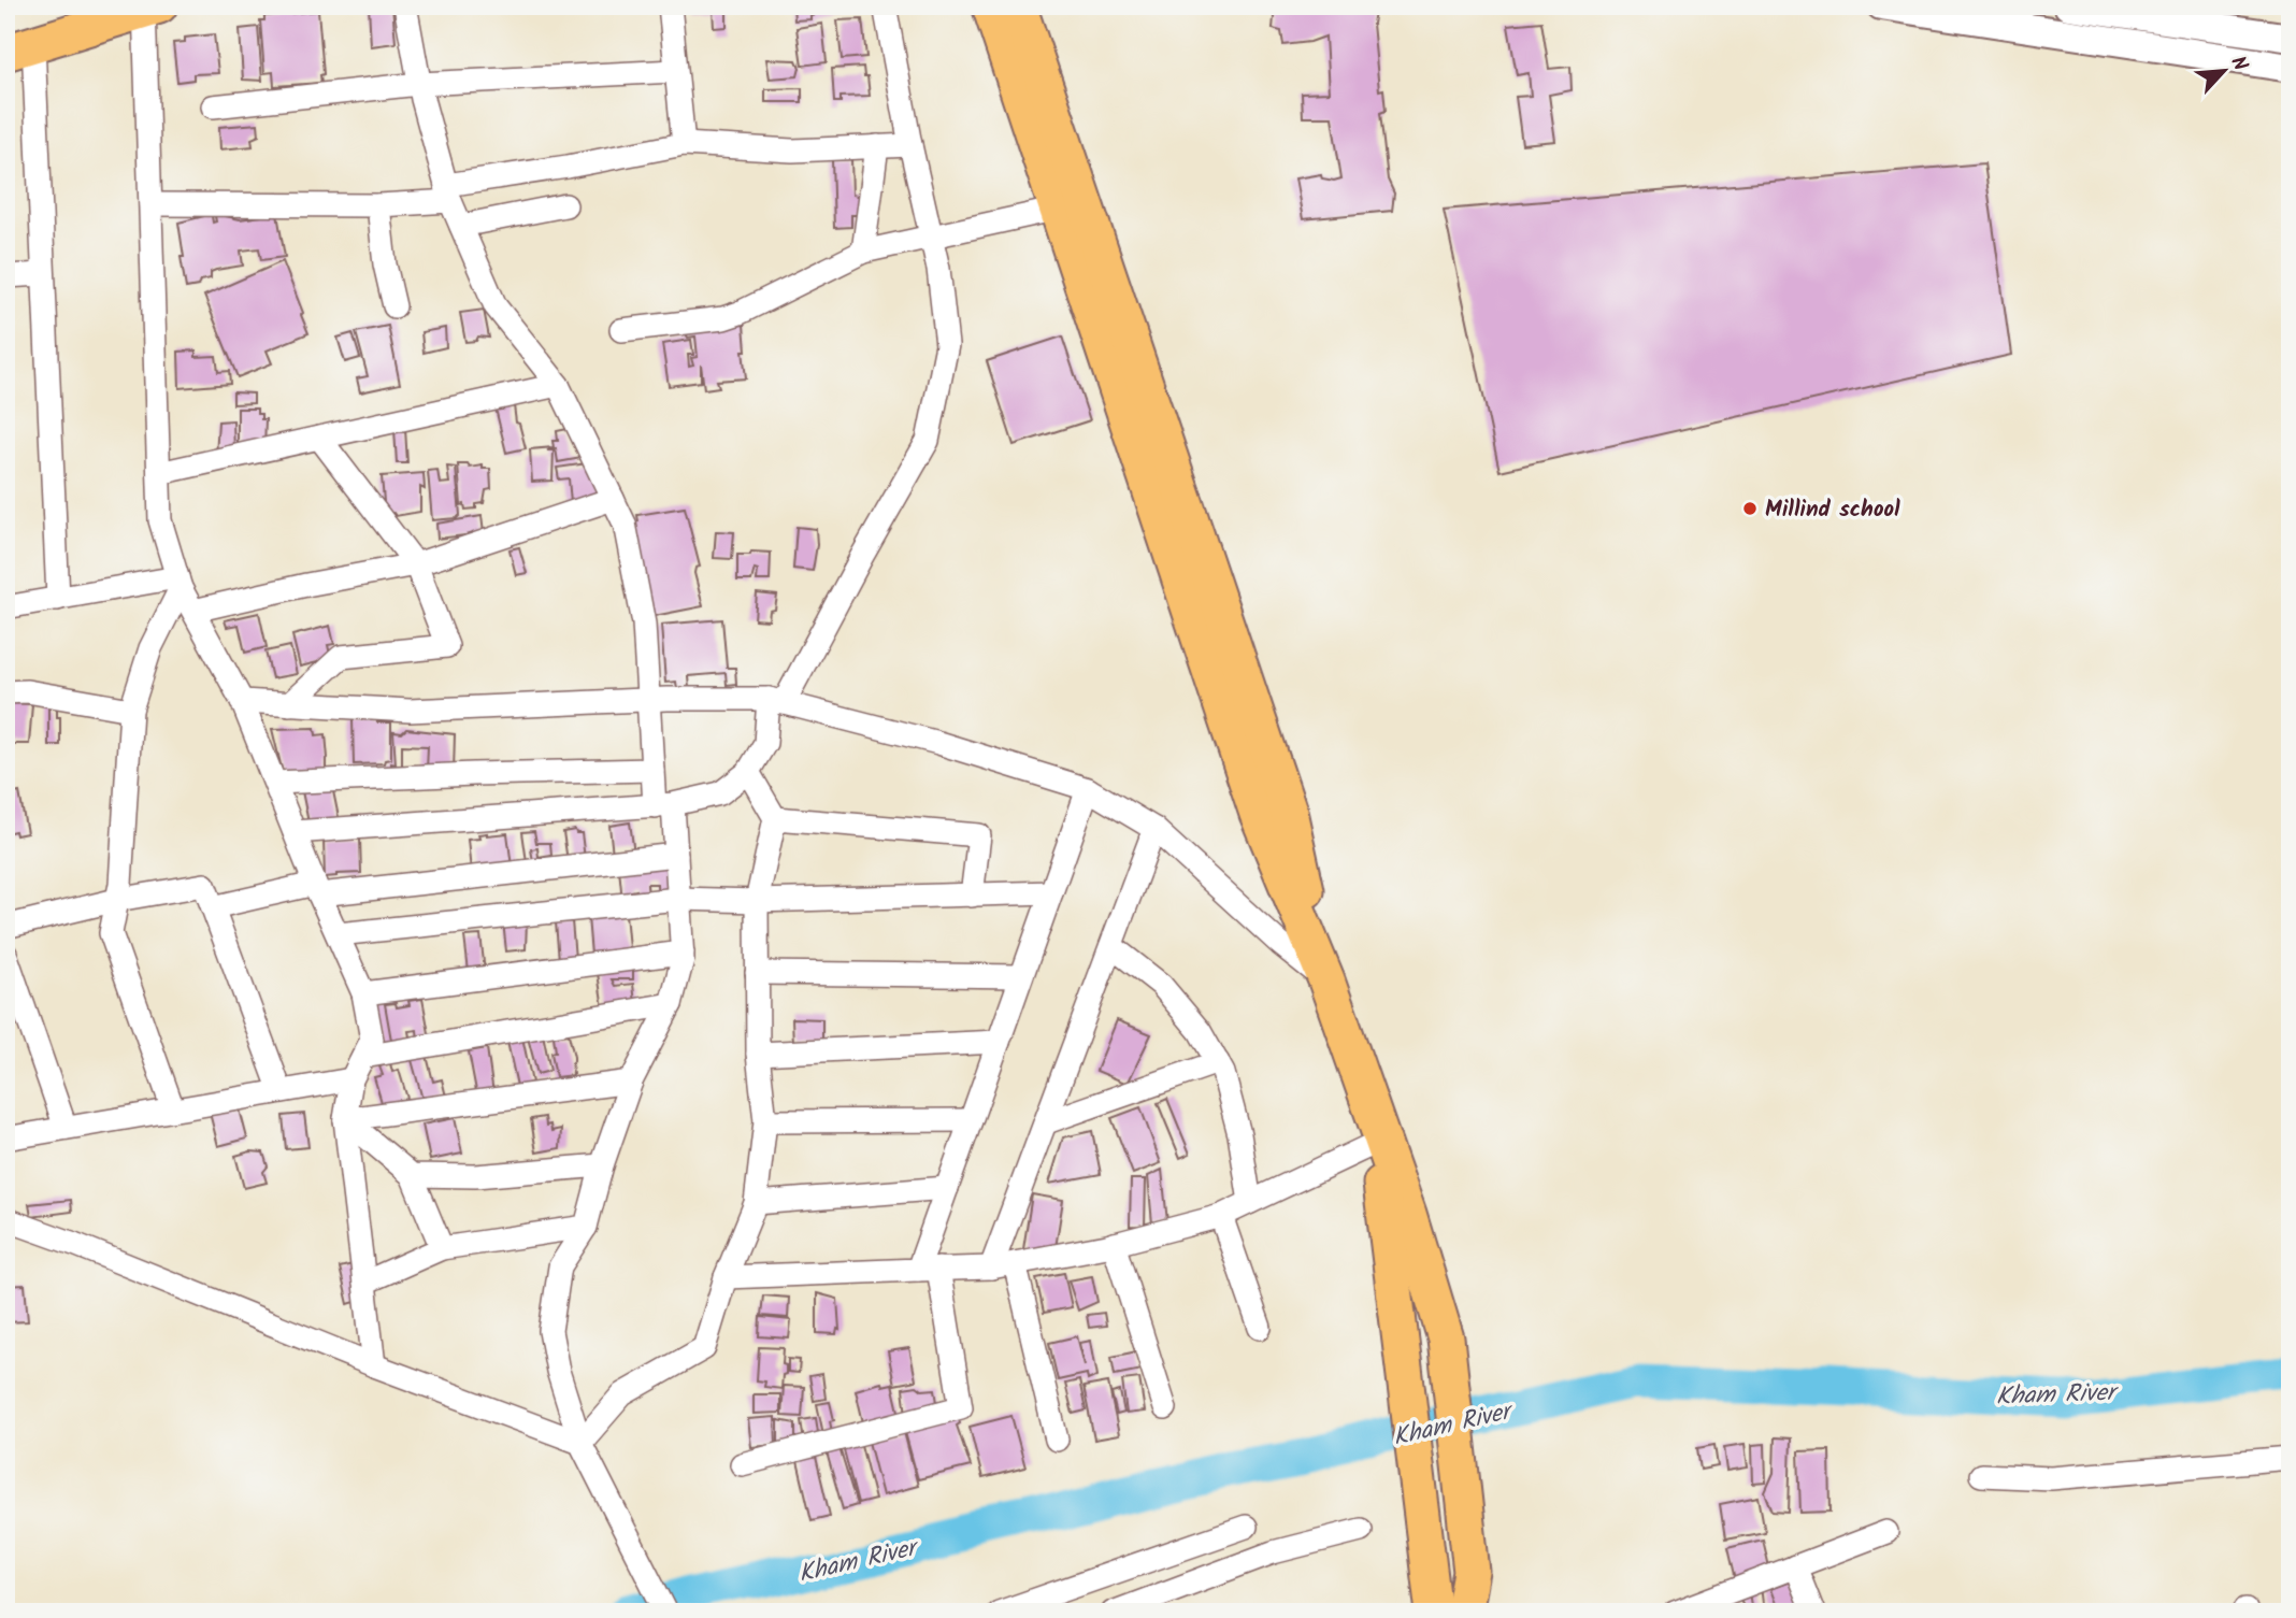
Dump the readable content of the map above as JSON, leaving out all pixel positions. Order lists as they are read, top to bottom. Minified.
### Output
{"water":["Kham River"],"places":["Millind school"],"north":"top right"}
